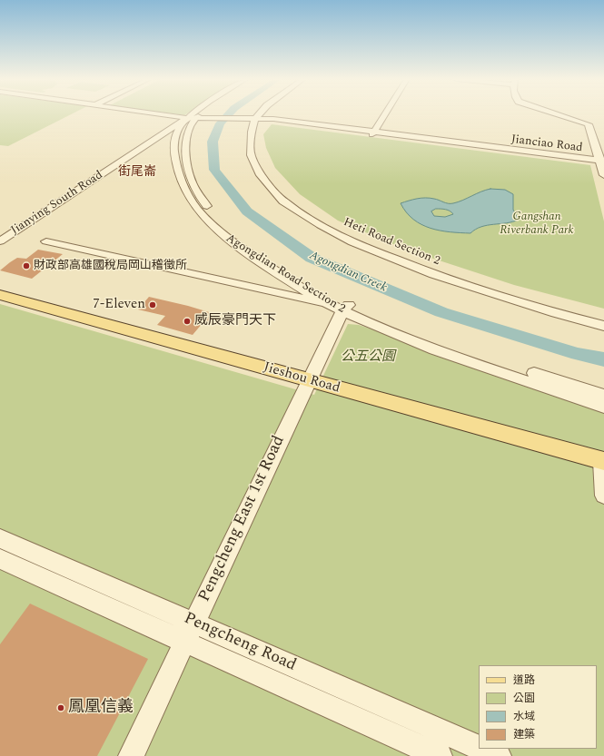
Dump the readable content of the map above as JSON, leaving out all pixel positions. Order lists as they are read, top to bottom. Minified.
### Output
{"streets":{"main road":["Jieshou Road"],"street":["Jianciao Road","Jianying South Road","Heti Road Section 2","Agongdian Road Section 2","Pengcheng East 1st Road","Pengcheng Road"]},"crossings":[["Jianciao Road","Jianying South Road"],["Jianciao Road","Heti Road Section 2"],["Jianciao Road","Agongdian Road Section 2"],["Jianying South Road","Agongdian Road Section 2"],["Jieshou Road","Pengcheng East 1st Road"],["Pengcheng East 1st Road","Pengcheng Road"]],"districts":["街尾崙"],"water":["Agongdian Creek"],"parks":["Gangshan Riverbank Park","公五公園"],"places":["財政部高雄國稅局岡山稽徵所","7-Eleven","威辰豪門天下","鳳凰信義"],"legend":["道路","公園","水域","建築"]}
